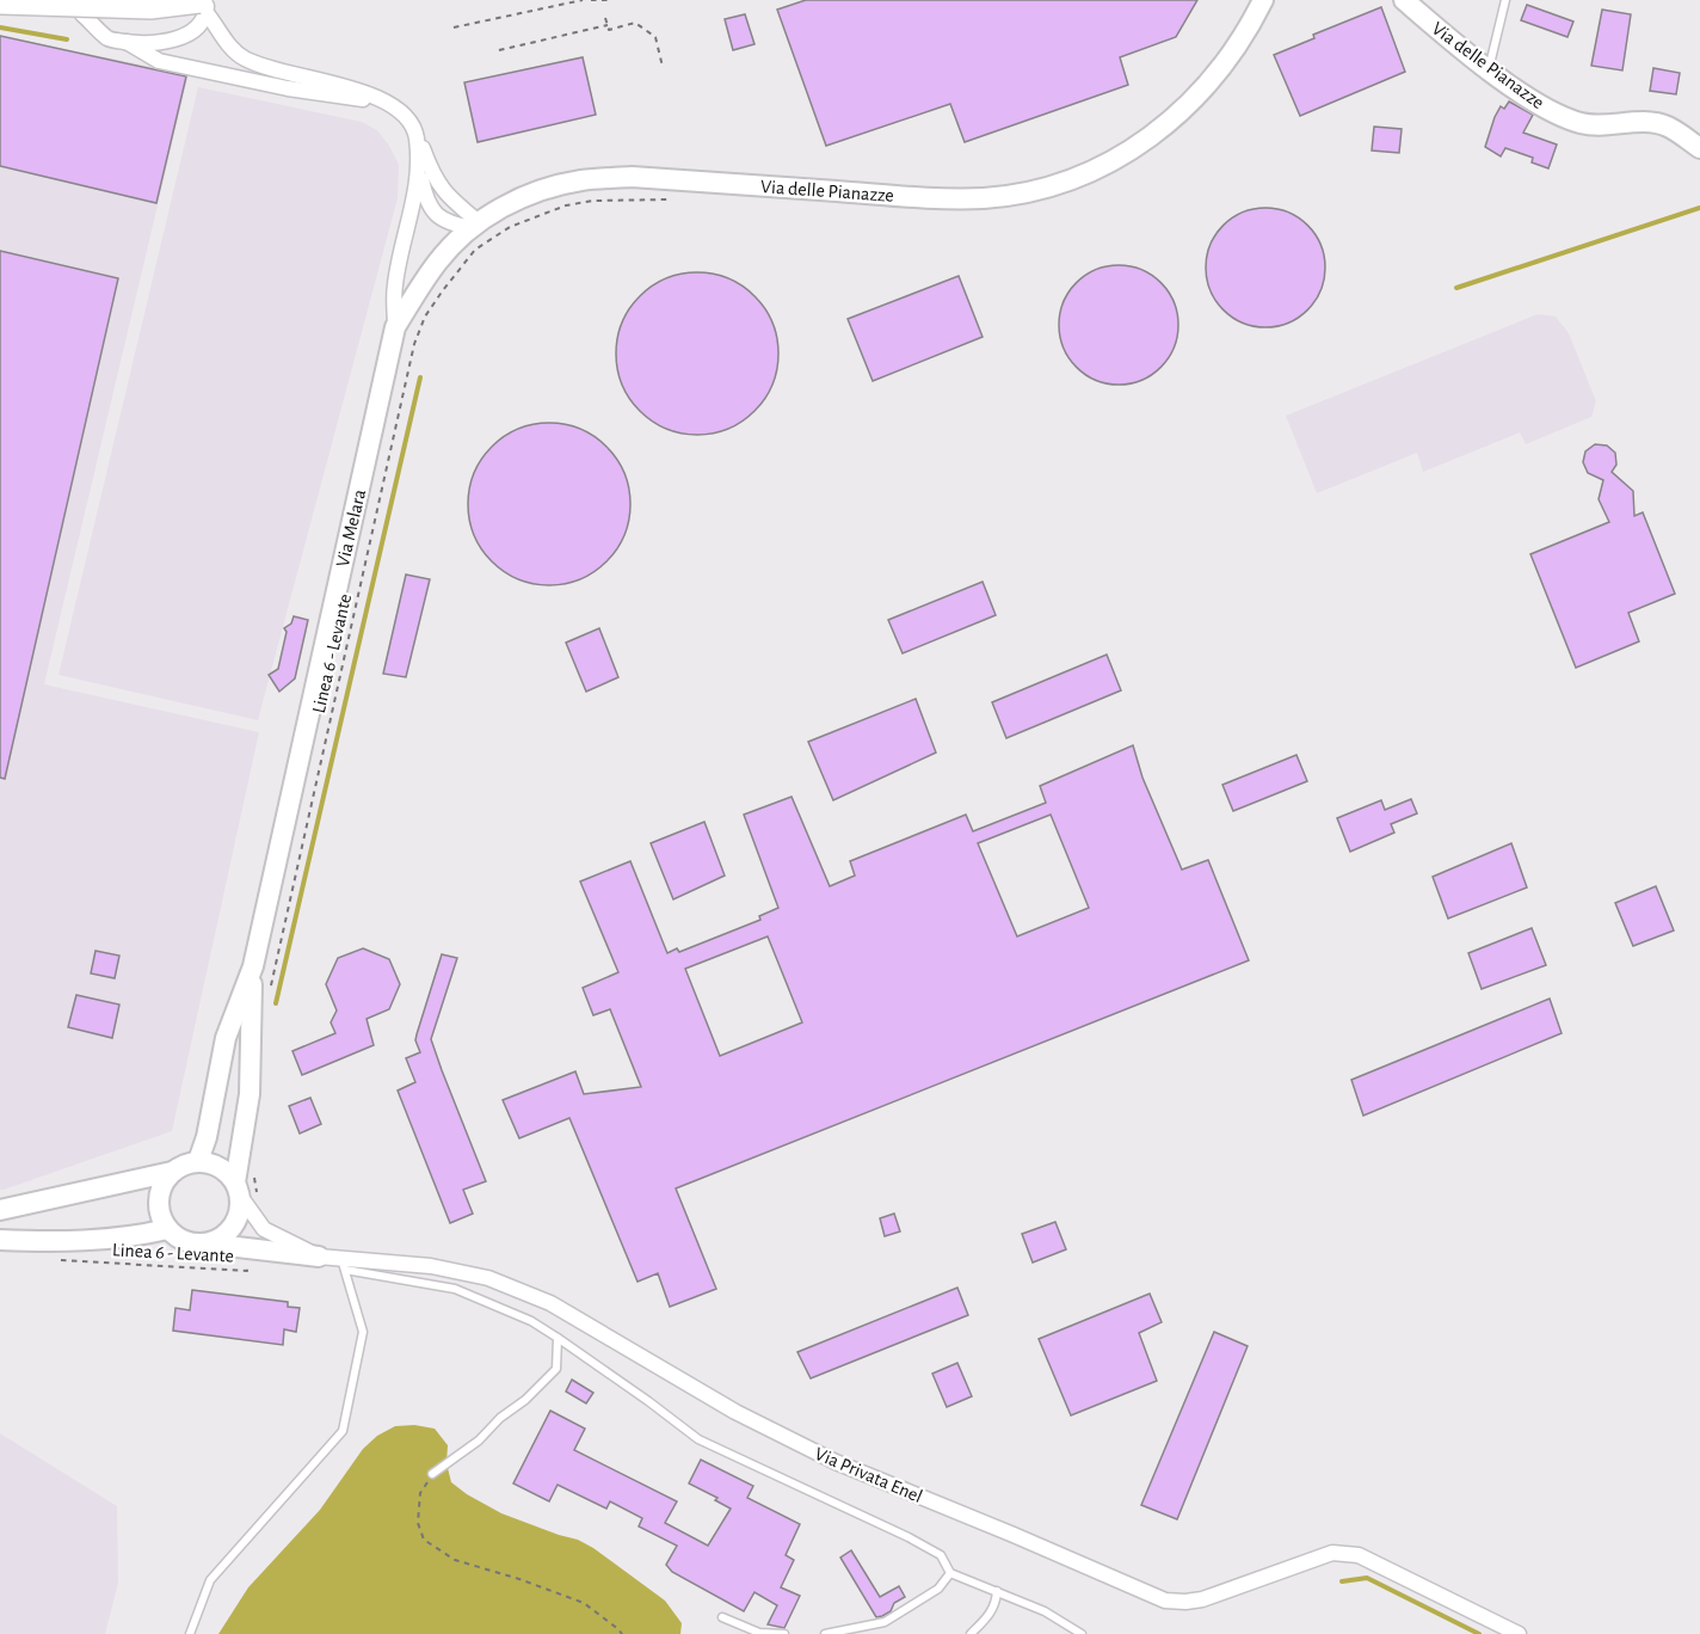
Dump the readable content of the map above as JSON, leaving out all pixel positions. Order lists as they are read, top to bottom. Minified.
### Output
{"streets":{"street":["Via delle Pianazze","Via Melara","Via Privata Enel"],"path":["Linea 6 - Levante"]},"crossings":[["Via delle Pianazze","Via Melara"]]}
